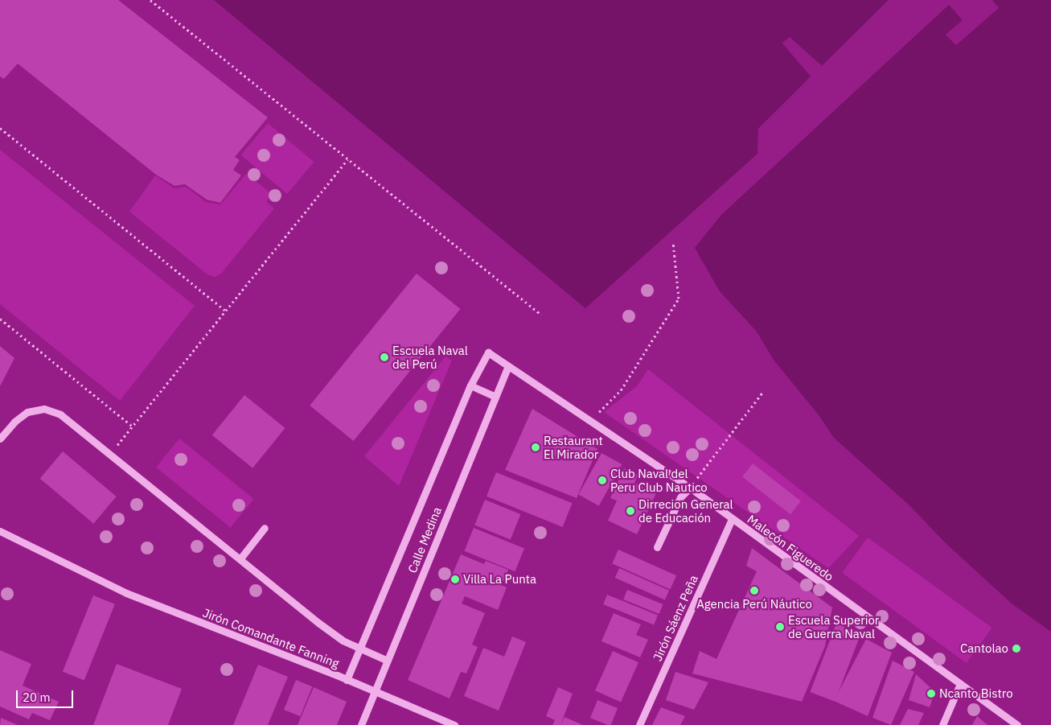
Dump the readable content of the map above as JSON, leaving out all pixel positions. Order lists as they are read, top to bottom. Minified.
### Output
{"streets":{"street":["Calle Medina","Malecón Figueredo","Jirón Sáenz Peña","Jirón Comandante Fanning"]},"crossings":[["Calle Medina","Malecón Figueredo"],["Calle Medina","Jirón Comandante Fanning"],["Malecón Figueredo","Jirón Sáenz Peña"]],"places":["Escuela Naval del Perú","Restaurant El Mirador","Club Naval del Peru Club Nautico","Dirrecion General de Educación","Villa La Punta","Agencia Perú Náutico","Escuela Superior de Guerra Naval","Cantolao","Ncanto Bistro"],"scale_bar":"20 m"}
